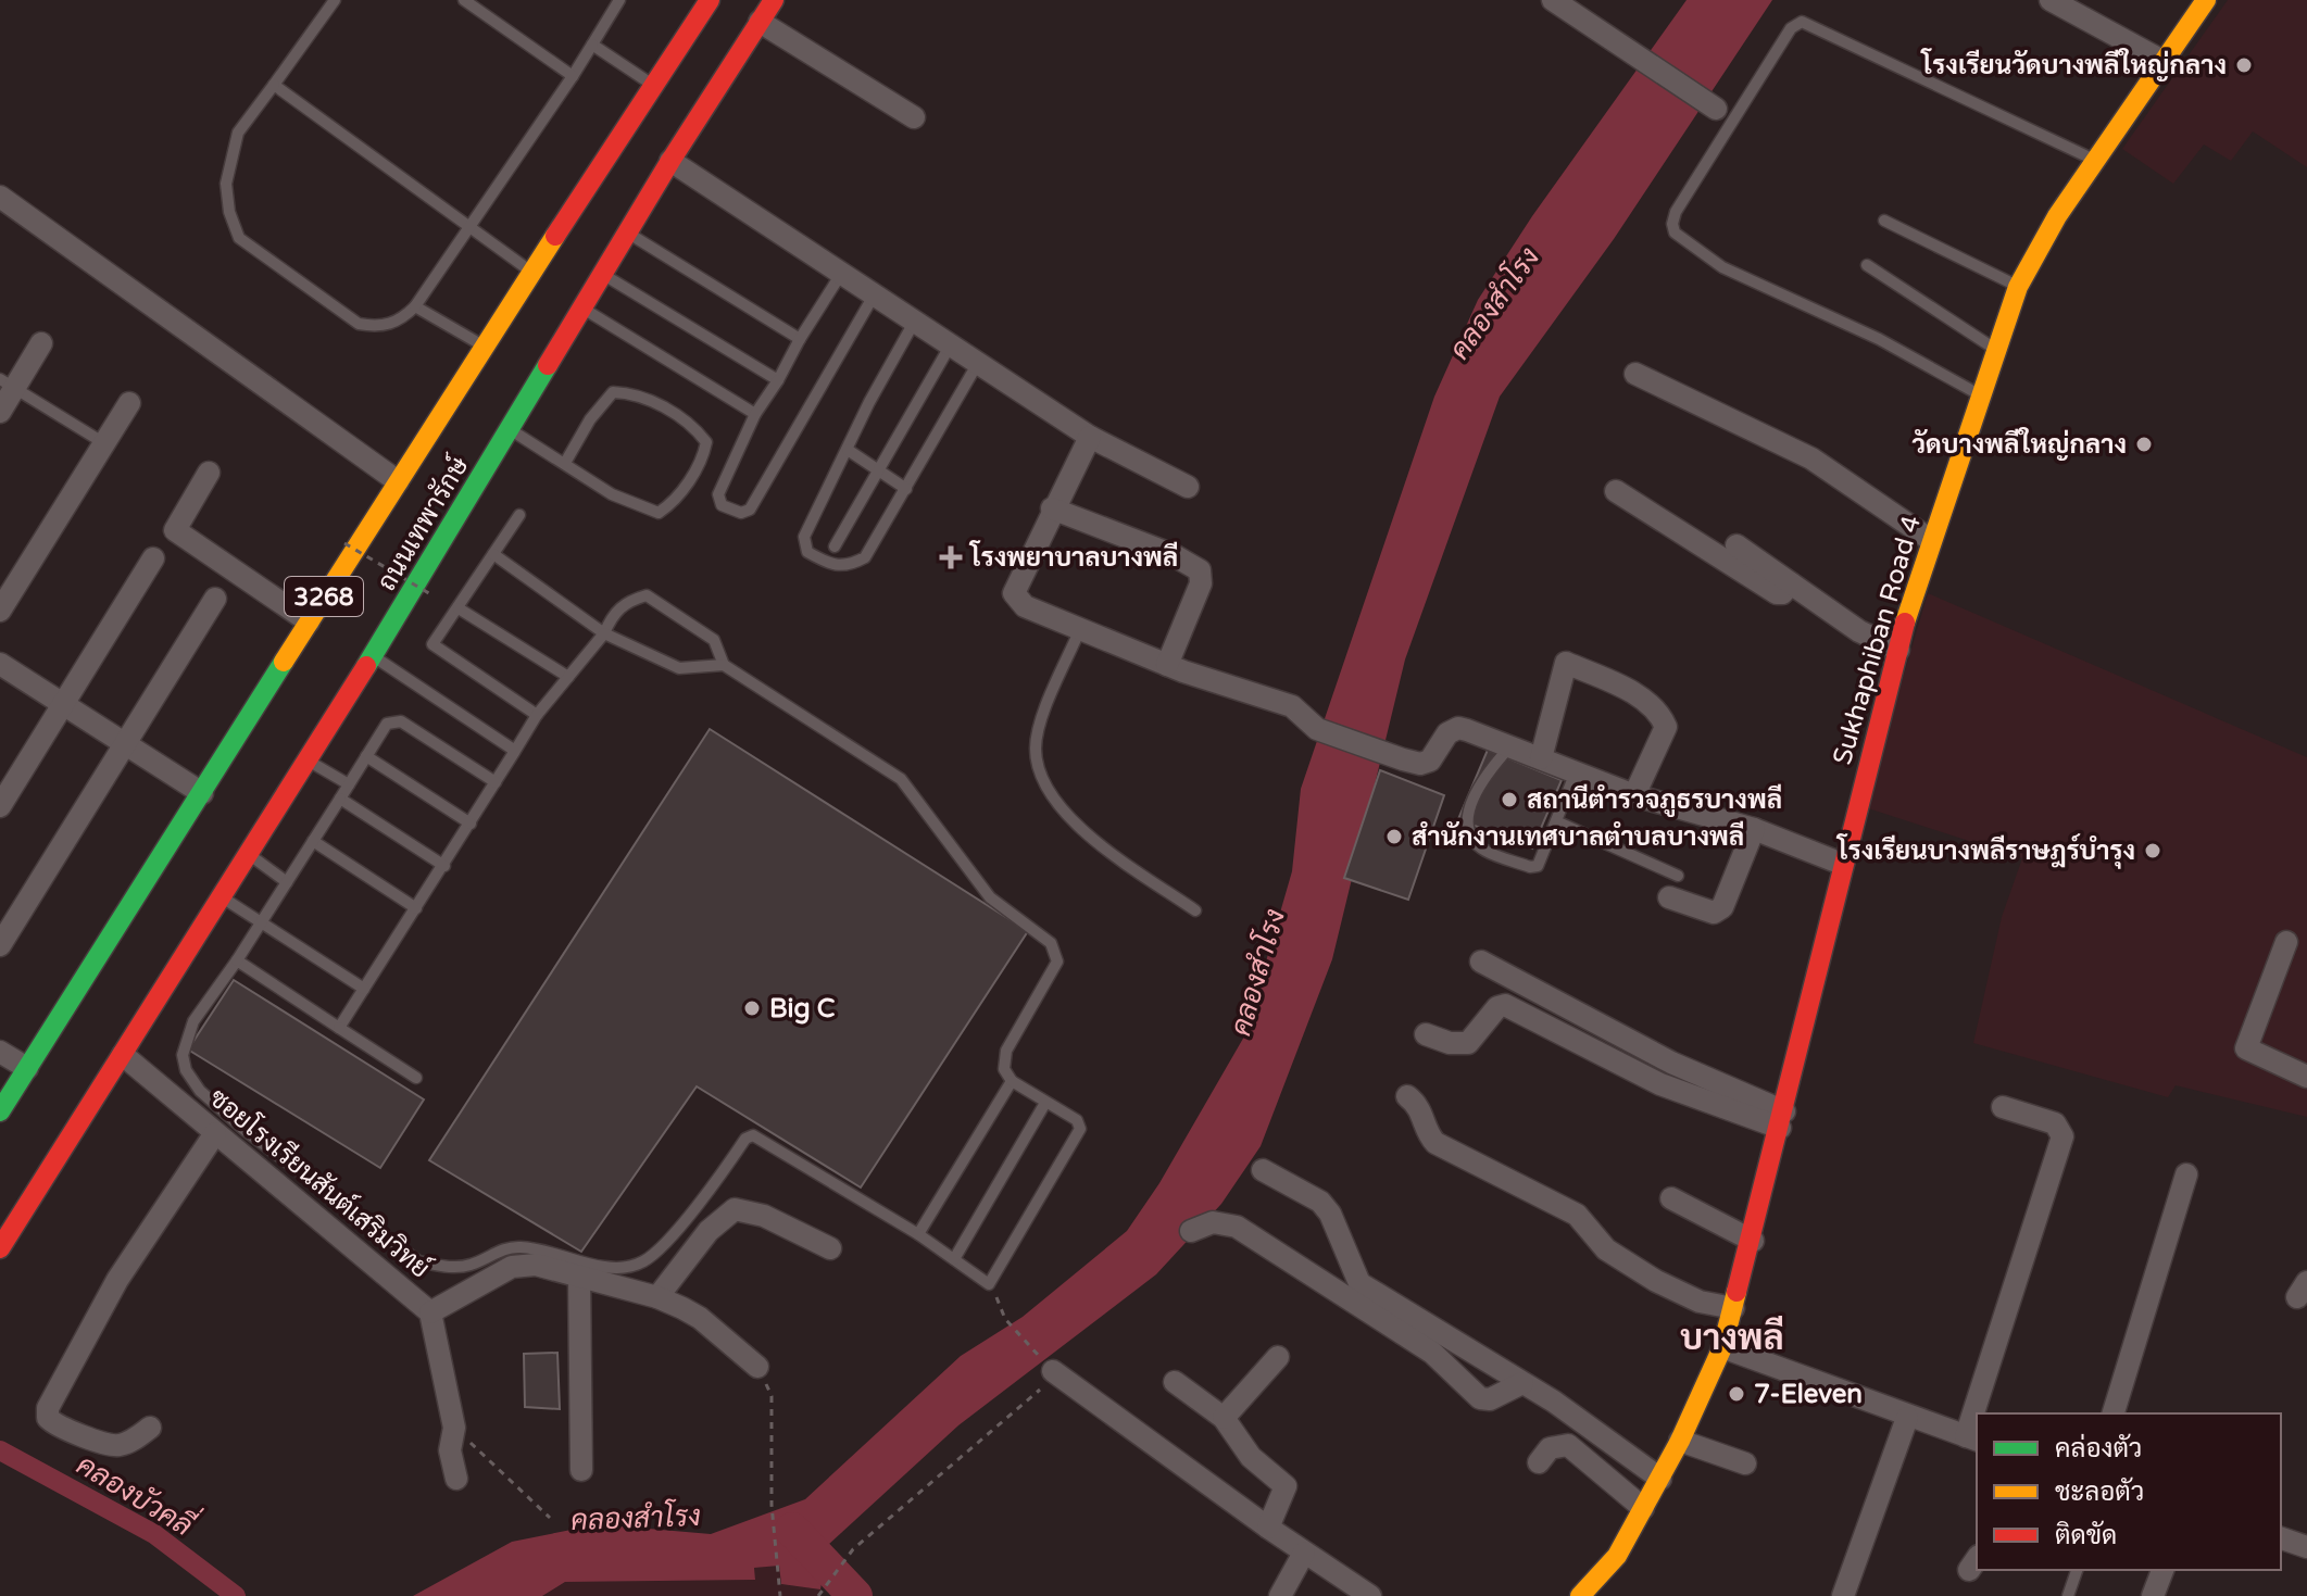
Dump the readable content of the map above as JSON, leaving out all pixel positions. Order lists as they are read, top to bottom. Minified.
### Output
{"streets":{"main road":["ถนนเทพารักษ์","3268","Sukhaphiban Road 4"],"street":["ซอยโรงเรียนสันต์เสริมวิทย์"]},"crossings":[["ถนนเทพารักษ์","ซอยโรงเรียนสันต์เสริมวิทย์"]],"districts":["บางพลี"],"water":["คลองสำโรง","คลองบัวคลี่"],"places":{"other":["โรงเรียนวัดบางพลีใหญ่กลาง","วัดบางพลีใหญ่กลาง","สถานีตำรวจภูธรบางพลี","สำนักงานเทศบาลตำบลบางพลี","โรงเรียนบางพลีราษฎร์บำรุง","Big C","7-Eleven"],"health":["โรงพยาบาลบางพลี"]},"legend":["คล่องตัว","ชะลอตัว","ติดขัด"]}
